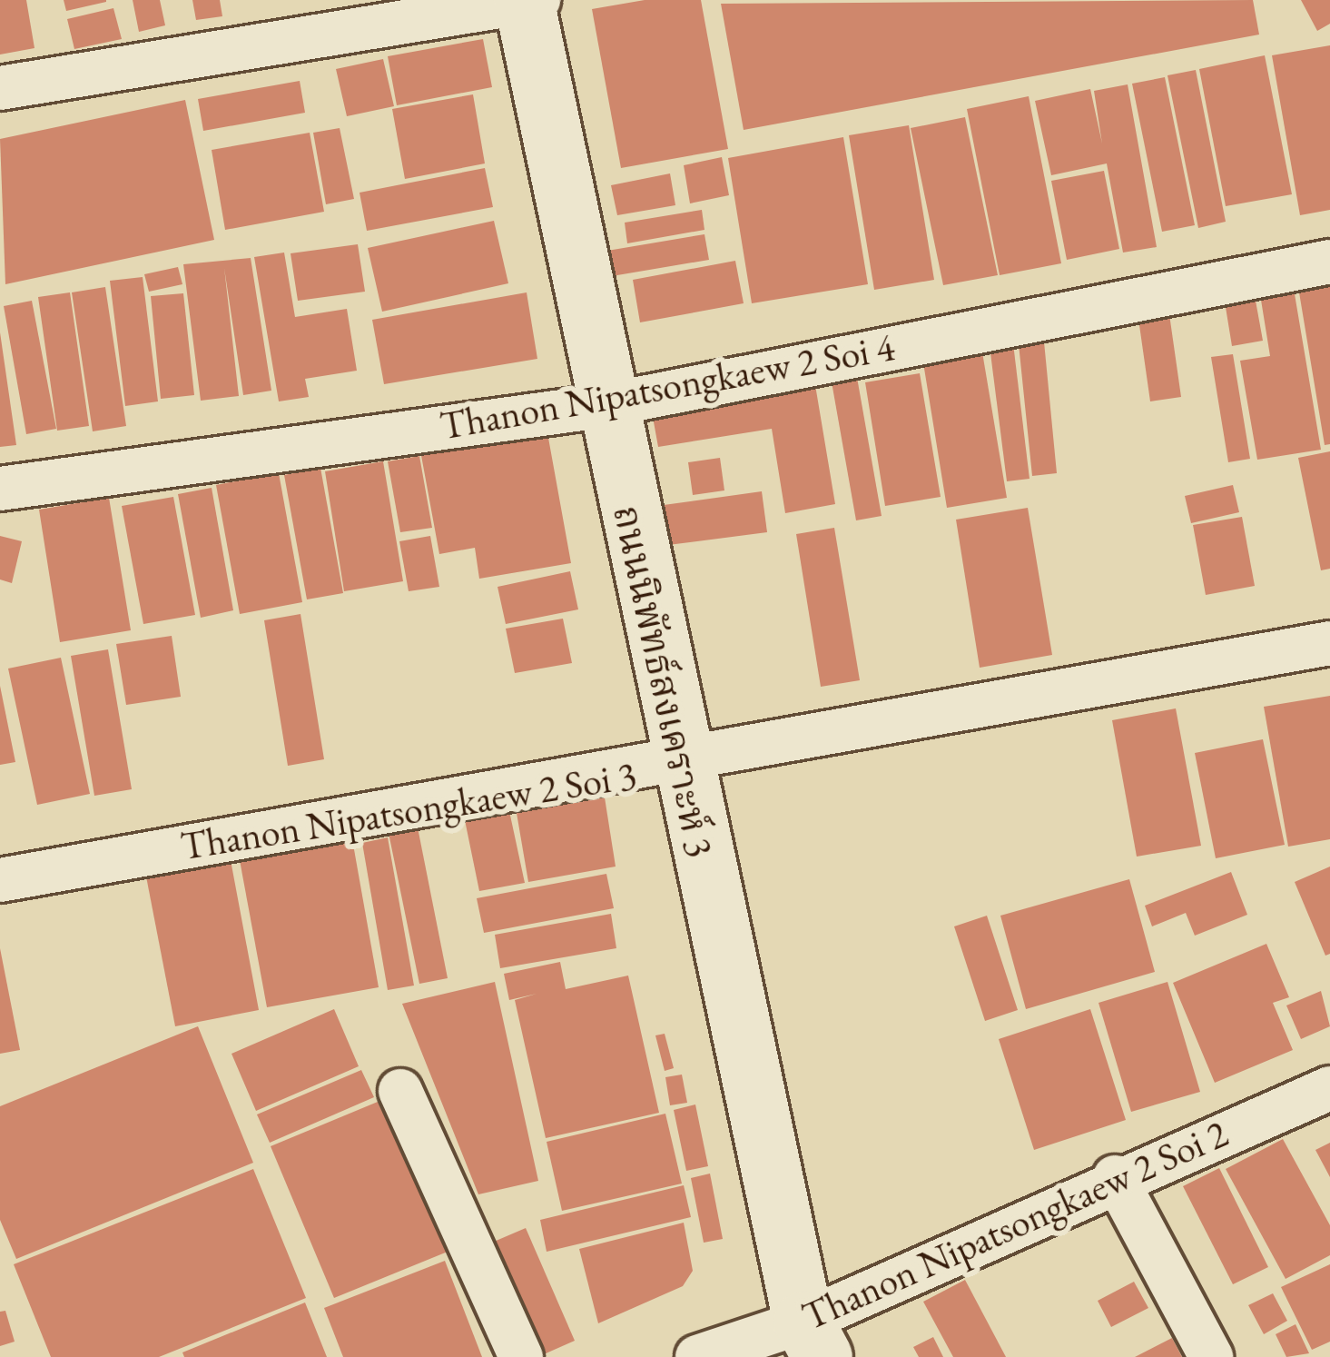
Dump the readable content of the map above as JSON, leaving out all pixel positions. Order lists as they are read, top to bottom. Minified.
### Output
{"streets":{"street":["Thanon Nipatsongkaew 2 Soi 4","ถนนนิพัทธ์สงเคราะห์ 3","Thanon Nipatsongkaew 2 Soi 3","Thanon Nipatsongkaew 2 Soi 2"]},"crossings":[["Thanon Nipatsongkaew 2 Soi 4","ถนนนิพัทธ์สงเคราะห์ 3"],["ถนนนิพัทธ์สงเคราะห์ 3","Thanon Nipatsongkaew 2 Soi 3"],["ถนนนิพัทธ์สงเคราะห์ 3","Thanon Nipatsongkaew 2 Soi 2"]]}
